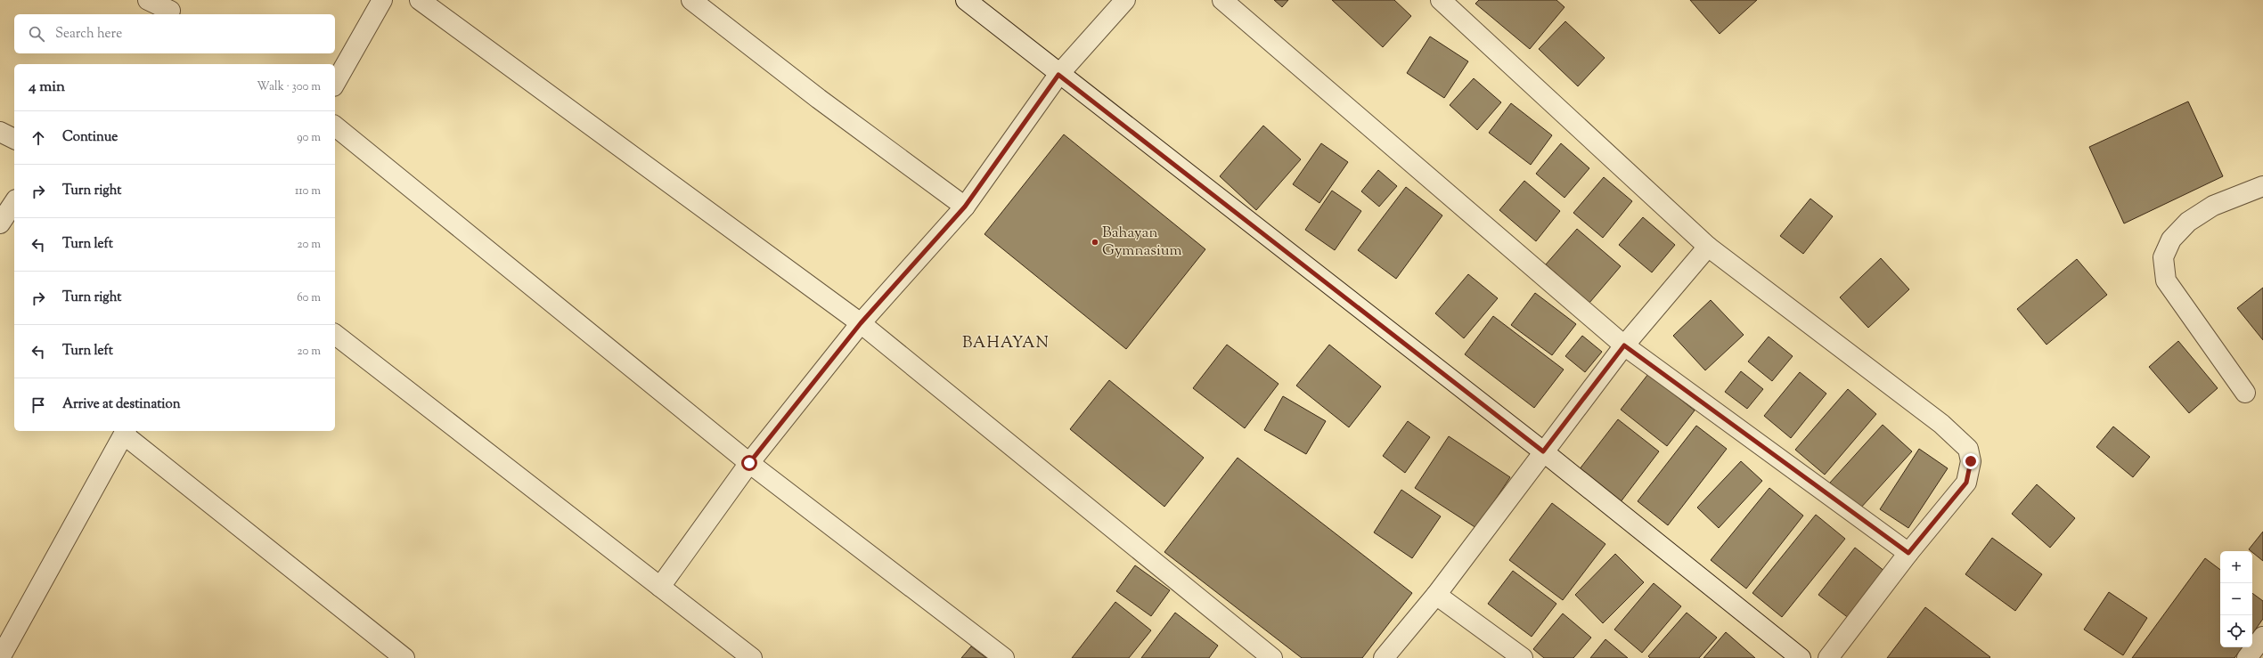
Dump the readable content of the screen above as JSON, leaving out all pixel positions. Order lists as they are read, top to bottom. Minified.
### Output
{"districts":["BAHAYAN"],"places":["Bahayan Gymnasium"],"page":{"search":"Search here","heading":["4 min","Walk · 300 m"],"list":[["Continue","90 m"],["Turn right","110 m"],["Turn left","20 m"],["Turn right","60 m"],["Turn left","20 m"],"Arrive at destination"],"map_buttons":["+","−"]}}
